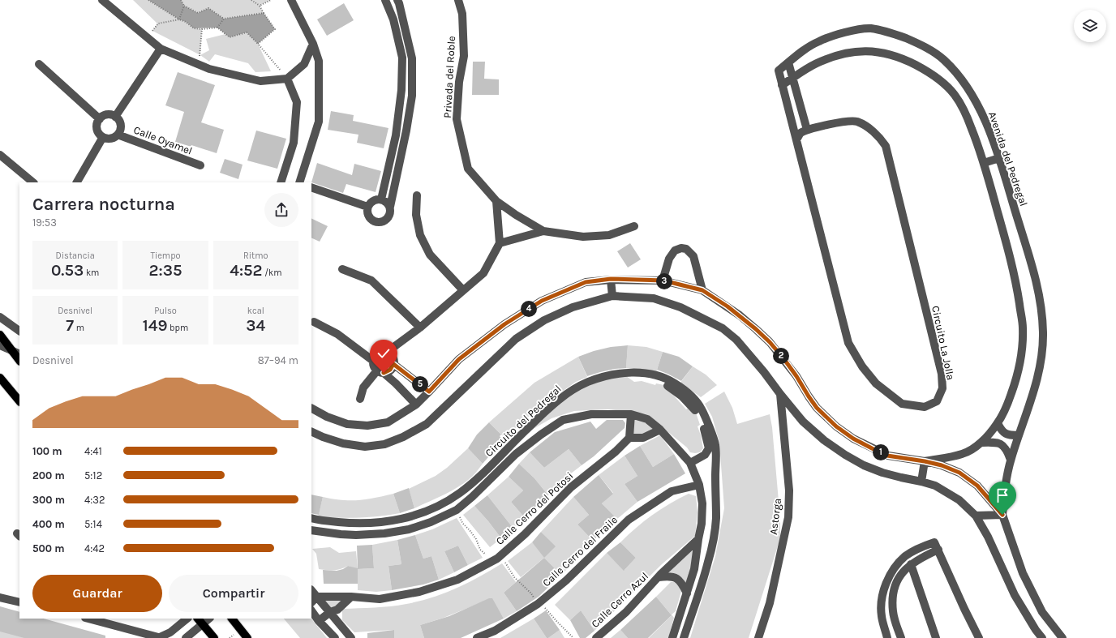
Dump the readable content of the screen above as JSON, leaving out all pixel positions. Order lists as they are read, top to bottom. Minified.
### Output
{"streets":{"street":["Privada del Roble","Calle Oyamel","Avenida del Pedregal","Circuito La Jolla","Circuito del Pedregal","Calle Cerro del Potosi","Astorga","Calle Cerro del Fraile","Calle Cerro Azul"]},"crossings":[["Avenida del Pedregal","Circuito La Jolla"],["Circuito del Pedregal","Calle Cerro del Fraile"],["Circuito del Pedregal","Calle Cerro Azul"]],"page":{"heading":["Carrera nocturna","19:53"],"stats":[["Distancia","0.53 km"],["Tiempo","2:35"],["Ritmo","4:52 /km"],["Desnivel","7 m"],["Pulso","149 bpm"],["kcal","34"]],"pins":["3","4","2","5","1"],"chart":["Desnivel","87–94 m"],"list":[{"name":"100 m","note":"4:41"},{"name":"200 m","note":"5:12"},{"name":"300 m","note":"4:32"},{"name":"400 m","note":"5:14"},{"name":"500 m","note":"4:42"}],"buttons":["Guardar","Compartir"]}}
